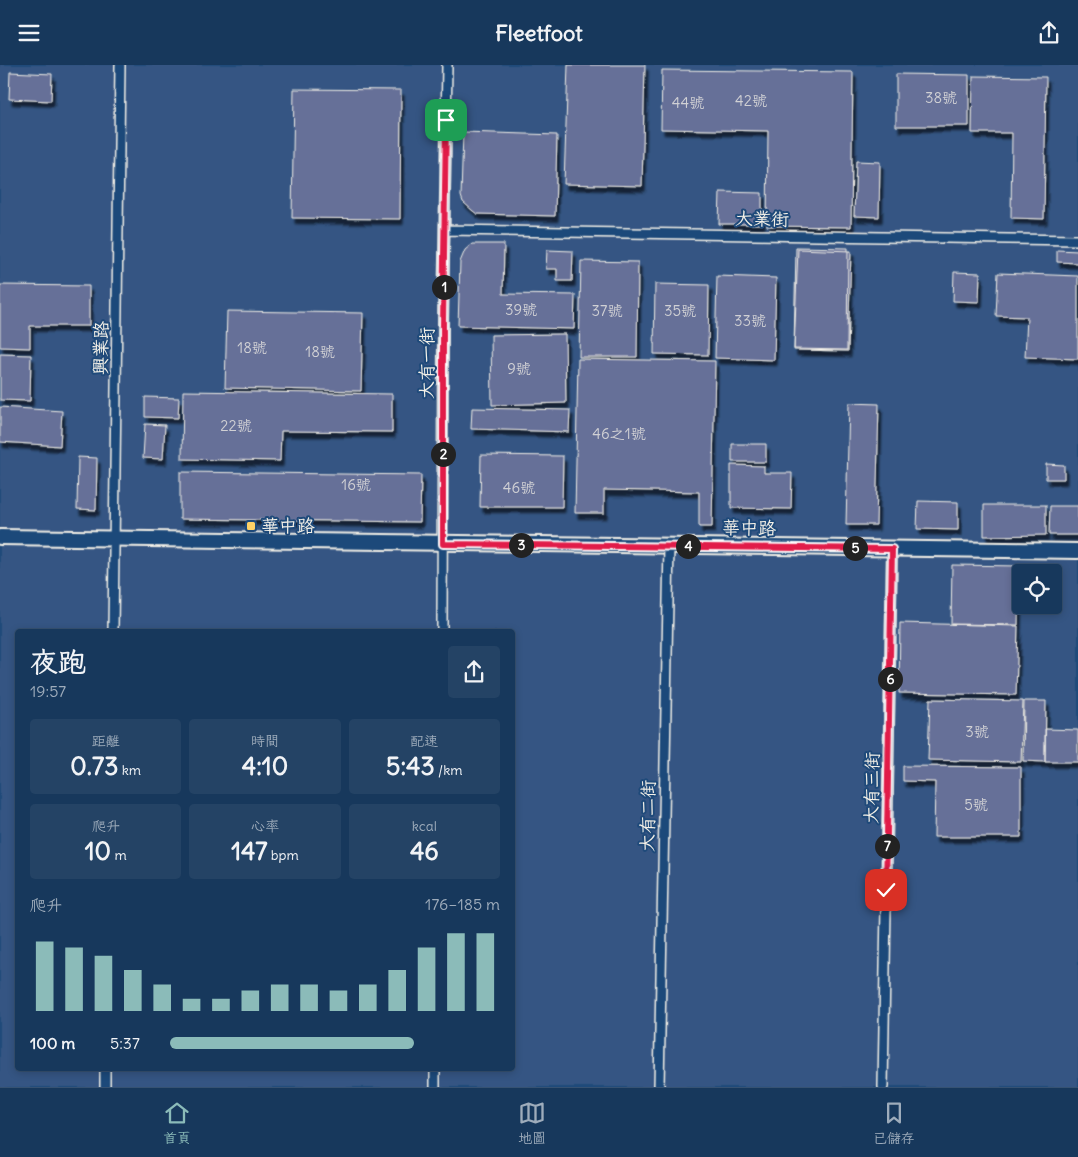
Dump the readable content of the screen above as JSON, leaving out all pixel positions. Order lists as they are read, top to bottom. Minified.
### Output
{"streets":{"street":["大業街","興業路","大有一街","華中路","大有三街","大有二街"]},"crossings":[["大業街","大有一街"],["興業路","華中路"],["大有一街","華中路"],["華中路","大有三街"],["華中路","大有二街"]],"places":{"transit":["華中路"]},"house_numbers":["38號","42號","44號","39號","37號","35號","33號","18號","18號","9號","22號","46之1號","16號","46號","3號","5號"],"page":{"header":"Fleetfoot","pins":["1","2","3","4","5","6","7"],"heading":["夜跑","19:57"],"stats":[["距離","0.73 km"],["時間","4:10"],["配速","5:43 /km"],["爬升","10 m"],["心率","147 bpm"],["kcal","46"]],"chart":["爬升","176–185 m"],"list":[{"name":"100 m","note":"5:37"}],"tabs":["首頁","地圖","已儲存"]}}
